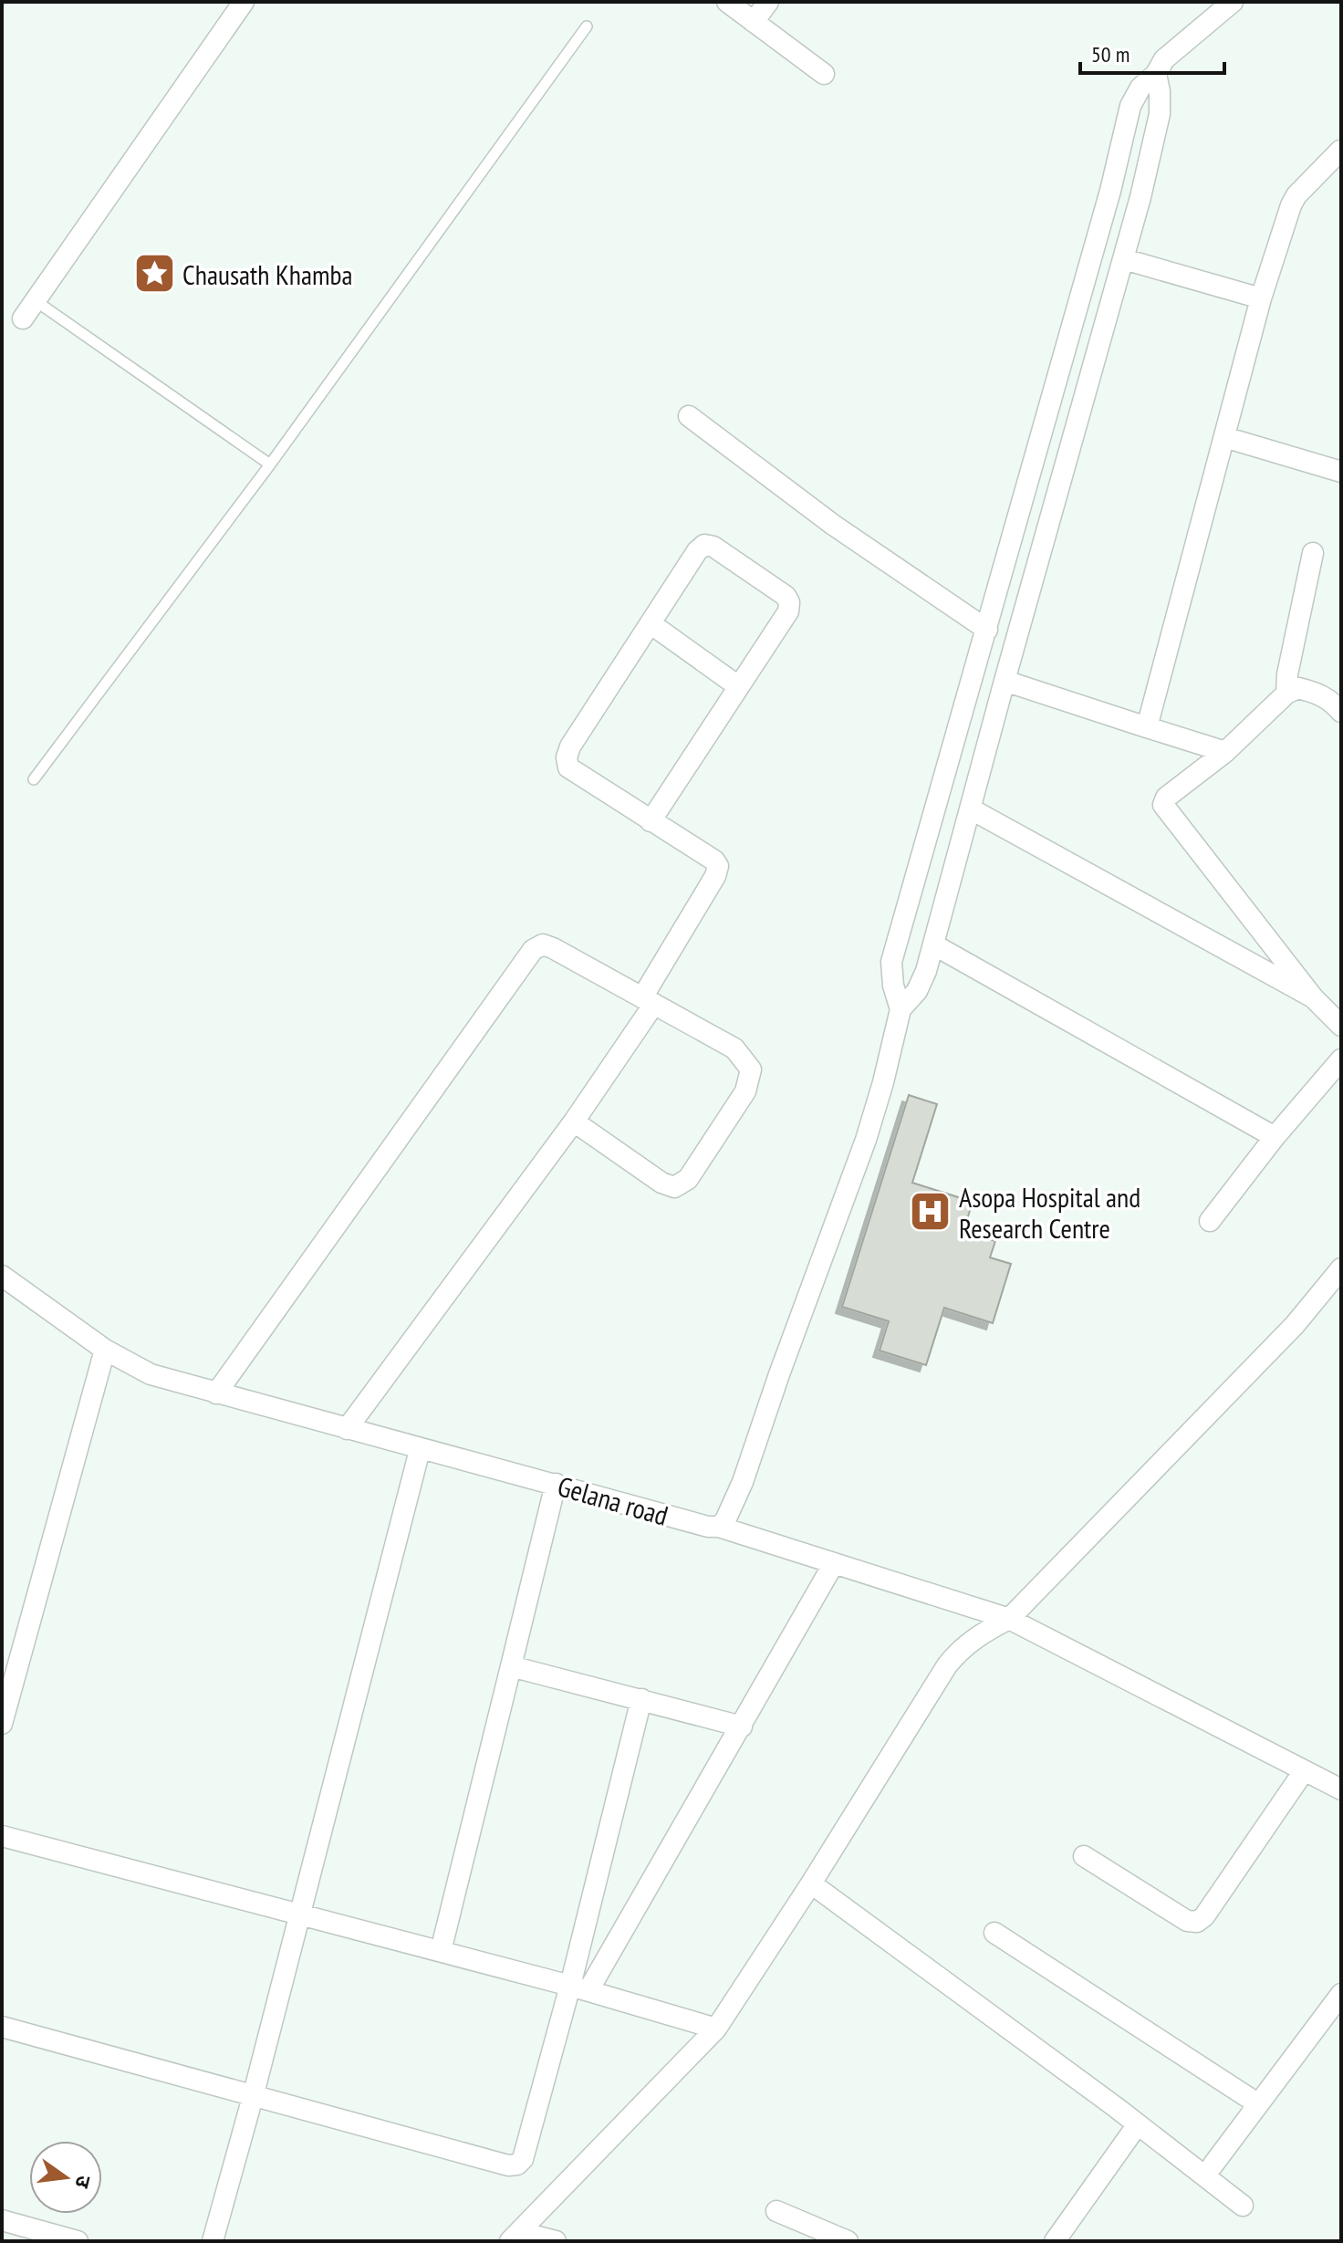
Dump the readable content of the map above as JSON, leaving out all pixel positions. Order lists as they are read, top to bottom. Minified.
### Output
{"streets":{"street":["Gelana road"]},"places":{"place":["Chausath Khamba"],"hospital":["Asopa Hospital and Research Centre"]},"scale_bar":"50 m","north":"right"}
